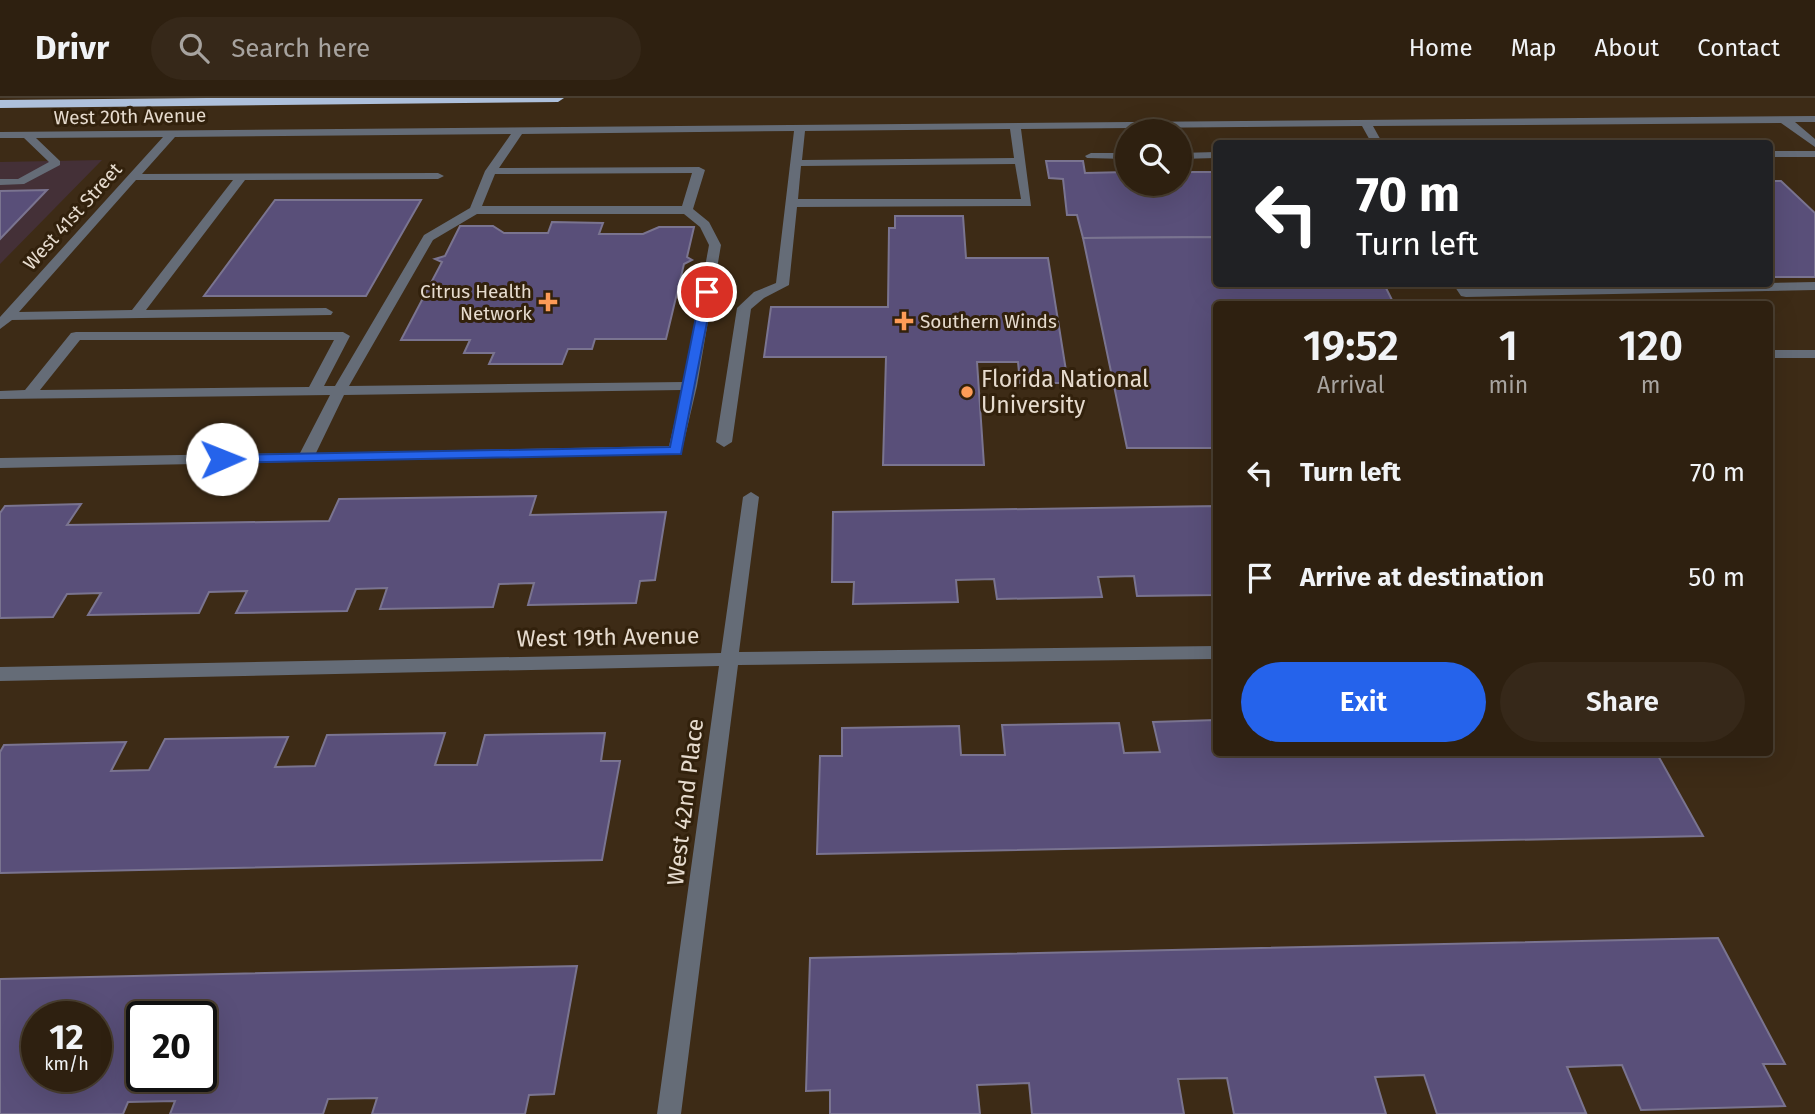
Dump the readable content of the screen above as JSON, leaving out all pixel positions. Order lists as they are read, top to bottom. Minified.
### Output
{"streets":{"street":["West 20th Avenue","West 41st Street","West 19th Avenue","West 42nd Place"]},"crossings":[["West 20th Avenue","West 41st Street"],["West 19th Avenue","West 42nd Place"]],"places":{"health":["Citrus Health Network","Southern Winds"],"other":["Florida National University"]},"page":{"header":"Drivr","search":"Search here","nav":["Home","Map","About","Contact"],"turn":["70 m","Turn left"],"eta":["19:52","Arrival","1","min","120","m"],"list":[{"name":"Turn left","value":"70 m"},{"name":"Arrive at destination","value":"50 m"}],"buttons":["Exit","Share"],"speed":"12 km/h","limit":"20"}}
